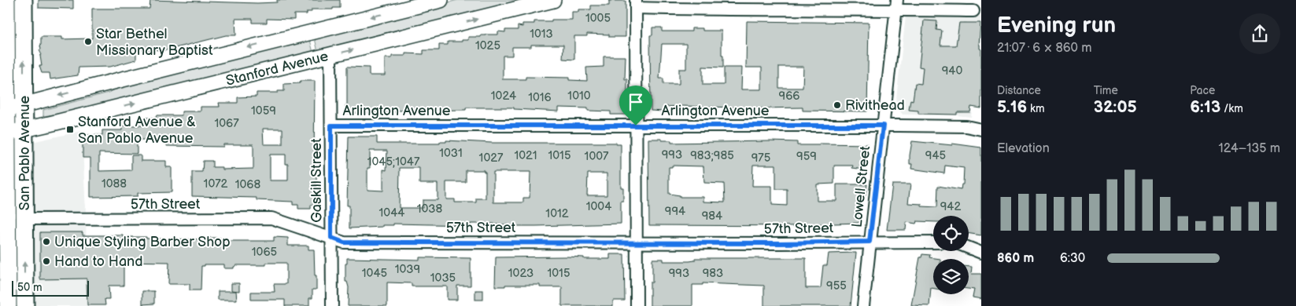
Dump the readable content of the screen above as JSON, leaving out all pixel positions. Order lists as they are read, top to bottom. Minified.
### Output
{"streets":{"main road":["Stanford Avenue","San Pablo Avenue"],"street":["Arlington Avenue","Gaskill Street","Lowell Street","57th Street"]},"crossings":[["Stanford Avenue","San Pablo Avenue"],["Stanford Avenue","Gaskill Street"],["Arlington Avenue","Gaskill Street"],["Arlington Avenue","Lowell Street"],["San Pablo Avenue","57th Street"],["Gaskill Street","57th Street"],["Lowell Street","57th Street"]],"places":{"other":["Star Bethel Missionary Baptist","Rivithead","Unique Styling Barber Shop","Hand to Hand"],"transit":["Stanford Avenue & San Pablo Avenue"]},"house_numbers":["1005","1013","1025","940","1024","1010","966","1016","1059","1067","1031","993","1021","1015","983;985","945","1007","959","1027","975","1045;1047","1088","1072","1068","1004","942","1038","994","1044","1012","984","1065","1039","1045","1023","1015","993","983","1035","955"],"scale_bar":"50 m","page":{"heading":["Evening run","21:07 · 6 × 860 m"],"stats":[["Distance","5.16 km"],["Time","32:05"],["Pace","6:13 /km"]],"chart":["Elevation","124–135 m"],"list":[{"name":"860 m","note":"6:30"}],"scale":"50 m"}}
